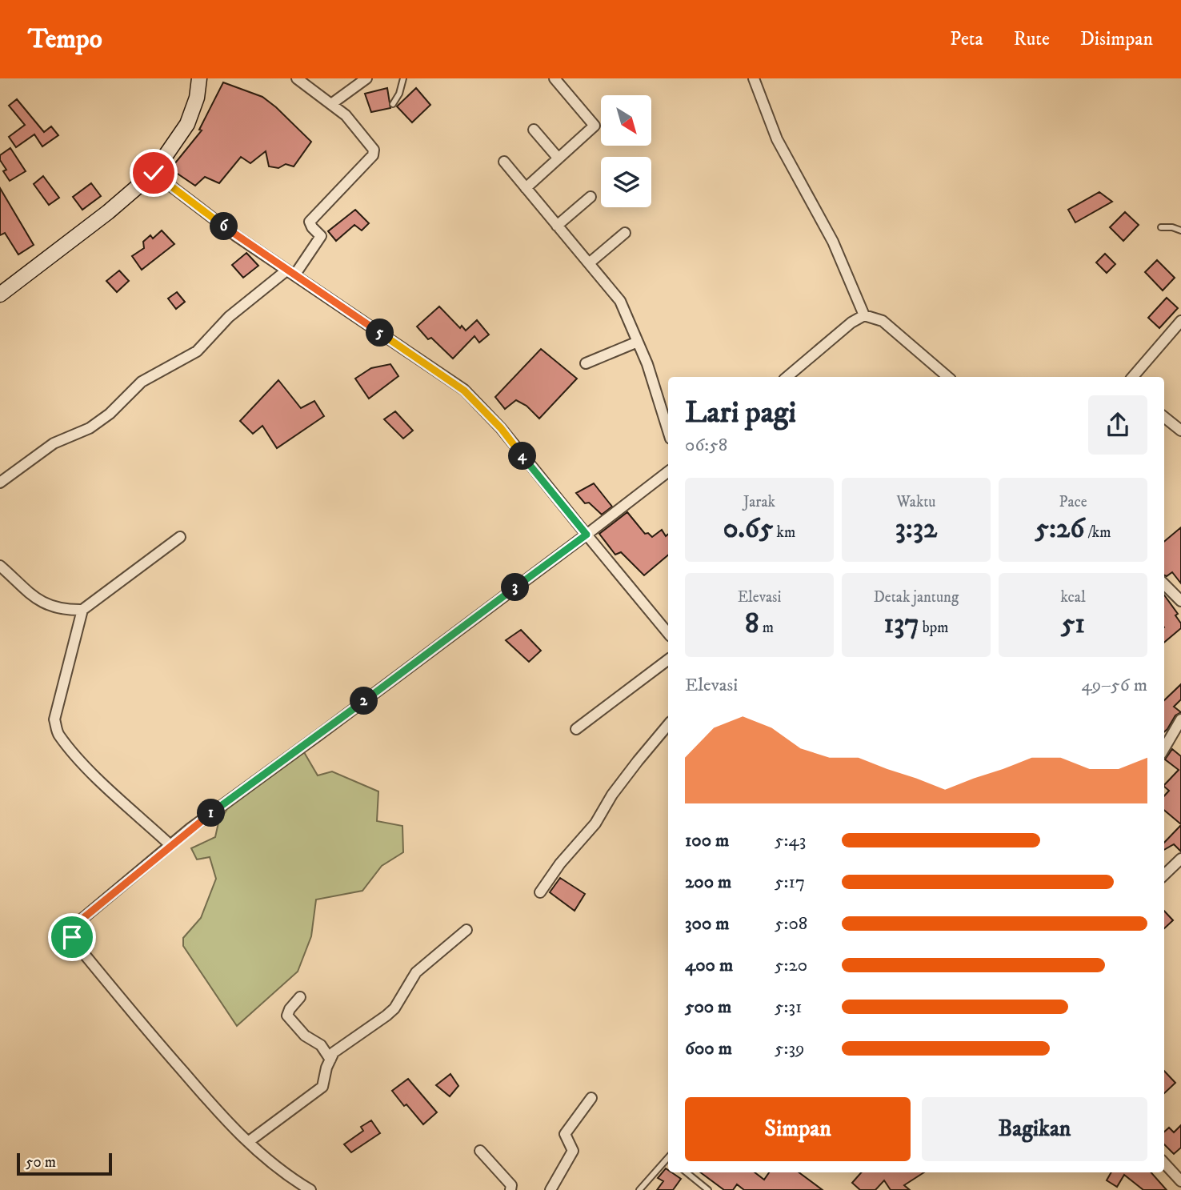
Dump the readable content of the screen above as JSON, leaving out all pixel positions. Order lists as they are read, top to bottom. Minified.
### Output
{"scale_bar":"50 m","north":"bottom right","page":{"header":"Tempo","nav":["Peta","Rute","Disimpan"],"pins":["6","5","4","3","2","1"],"heading":["Lari pagi","06:58"],"stats":[["Jarak","0.65 km"],["Waktu","3:32"],["Pace","5:26 /km"],["Elevasi","8 m"],["Detak jantung","137 bpm"],["kcal","51"]],"chart":["Elevasi","49–56 m"],"list":[{"name":"100 m","note":"5:43"},{"name":"200 m","note":"5:17"},{"name":"300 m","note":"5:08"},{"name":"400 m","note":"5:20"},{"name":"500 m","note":"5:31"},{"name":"600 m","note":"5:39"}],"buttons":["Simpan","Bagikan"],"scale":"50 m"}}
